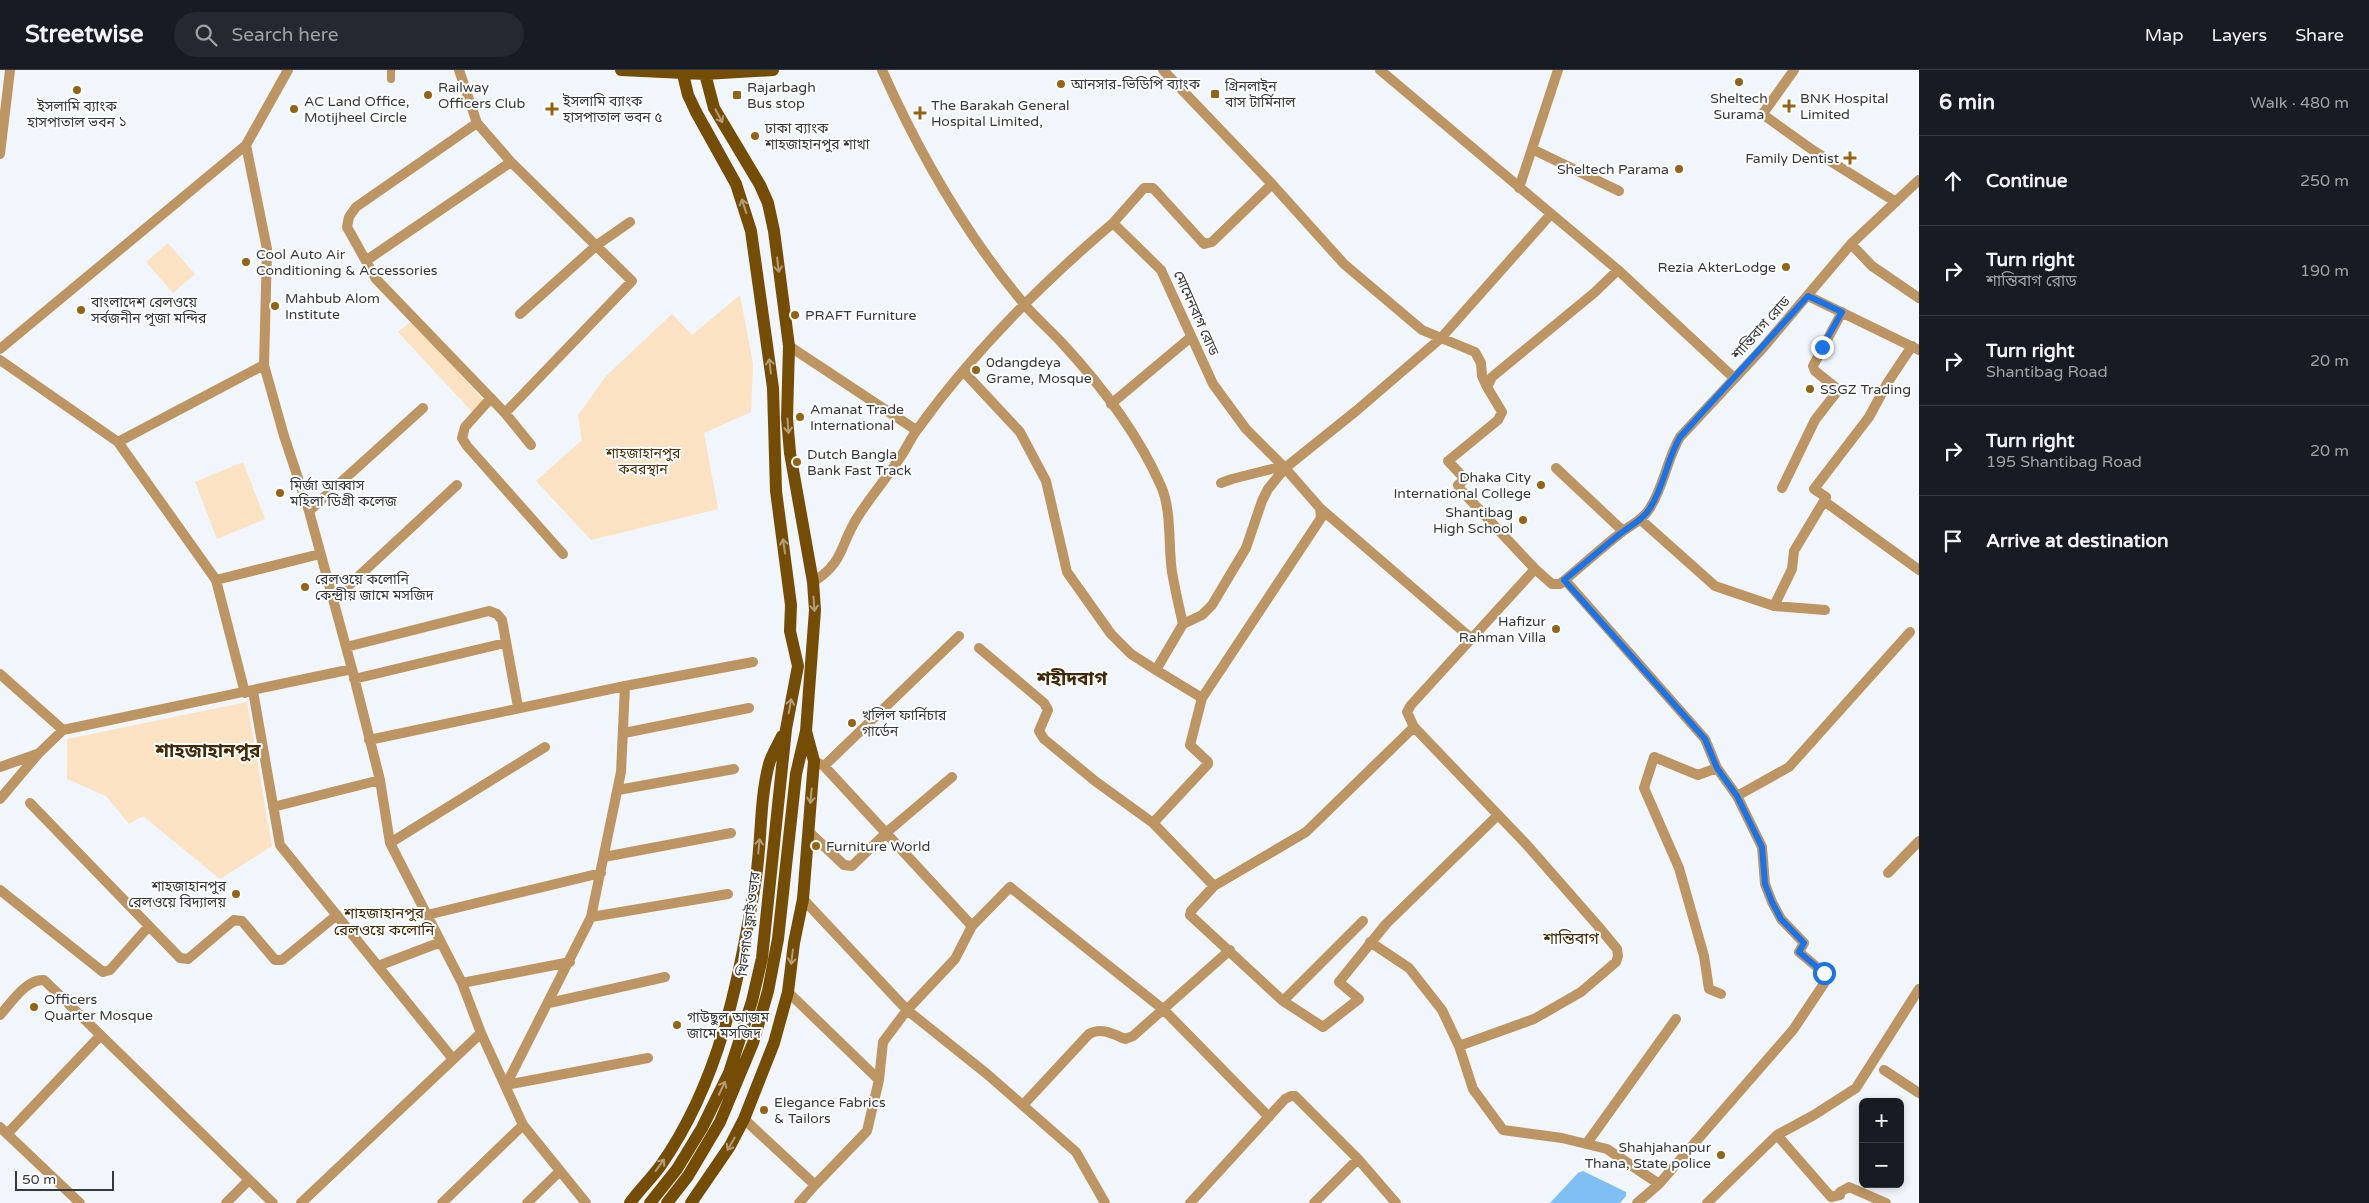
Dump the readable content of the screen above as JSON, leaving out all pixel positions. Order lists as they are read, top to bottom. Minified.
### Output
{"streets":{"main road":["খিলগাও ফ্লাইওভার"],"street":["মোমেনবাগ রোড","শান্তিবাগ রোড"]},"districts":["শহীদবাগ","শাহজাহানপুর","শাহজাহানপুর রেলওয়ে কলোনি","শান্তিবাগ"],"parks":["শাহজাহানপুর কবরস্থান"],"places":{"other":["Sheltech Surama","আনসার-ভিডিপি ব্যাংক","ইসলামি ব্যাংক হাসপাতাল ভবন ১","Railway Officers Club","AC Land Office, Motijheel Circle","ঢাকা ব্যাংক শাহজাহানপুর শাখা","Sheltech Parama","Cool Auto Air Conditioning & Accessories","Rezia AkterLodge","Mahbub Alom Institute","বাংলাদেশ রেলওয়ে সর্বজনীন পূজা মন্দির","PRAFT Furniture","0dangdeya Grame, Mosque","SSGZ Trading","Amanat Trade International","Dutch Bangla Bank Fast Track","Dhaka City International College","মির্জা আব্বাস মহিলা ডিগ্রী কলেজ","Shantibag High School","রেলওয়ে কলোনি কেন্দ্রীয় জামে মসজিদ","Hafizur Rahman Villa","খলিল ফার্নিচার গার্ডেন","Furniture World","শাহজাহানপুর রেলওয়ে বিদ্যালয়","Officers Quarter Mosque","গাউছুল আজম জামে মসজিদ","Elegance Fabrics & Tailors","Shahjahanpur Thana, State police"],"transit":["গ্রিনলাইন বাস টার্মিনাল","Rajarbagh Bus stop"],"health":["BNK Hospital Limited","ইসলামি ব্যাংক হাসপাতাল ভবন ৫","The Barakah General Hospital Limited,","Family Dentist"]},"scale_bar":"50 m","page":{"header":"Streetwise","search":"Search here","nav":["Map","Layers","Share"],"heading":["6 min","Walk · 480 m"],"list":[["Continue","250 m"],["Turn right","শান্তিবাগ রোড","190 m"],["Turn right","Shantibag Road","20 m"],["Turn right","195 Shantibag Road","20 m"],"Arrive at destination"],"map_buttons":["+","−"],"scale":"50 m"}}
